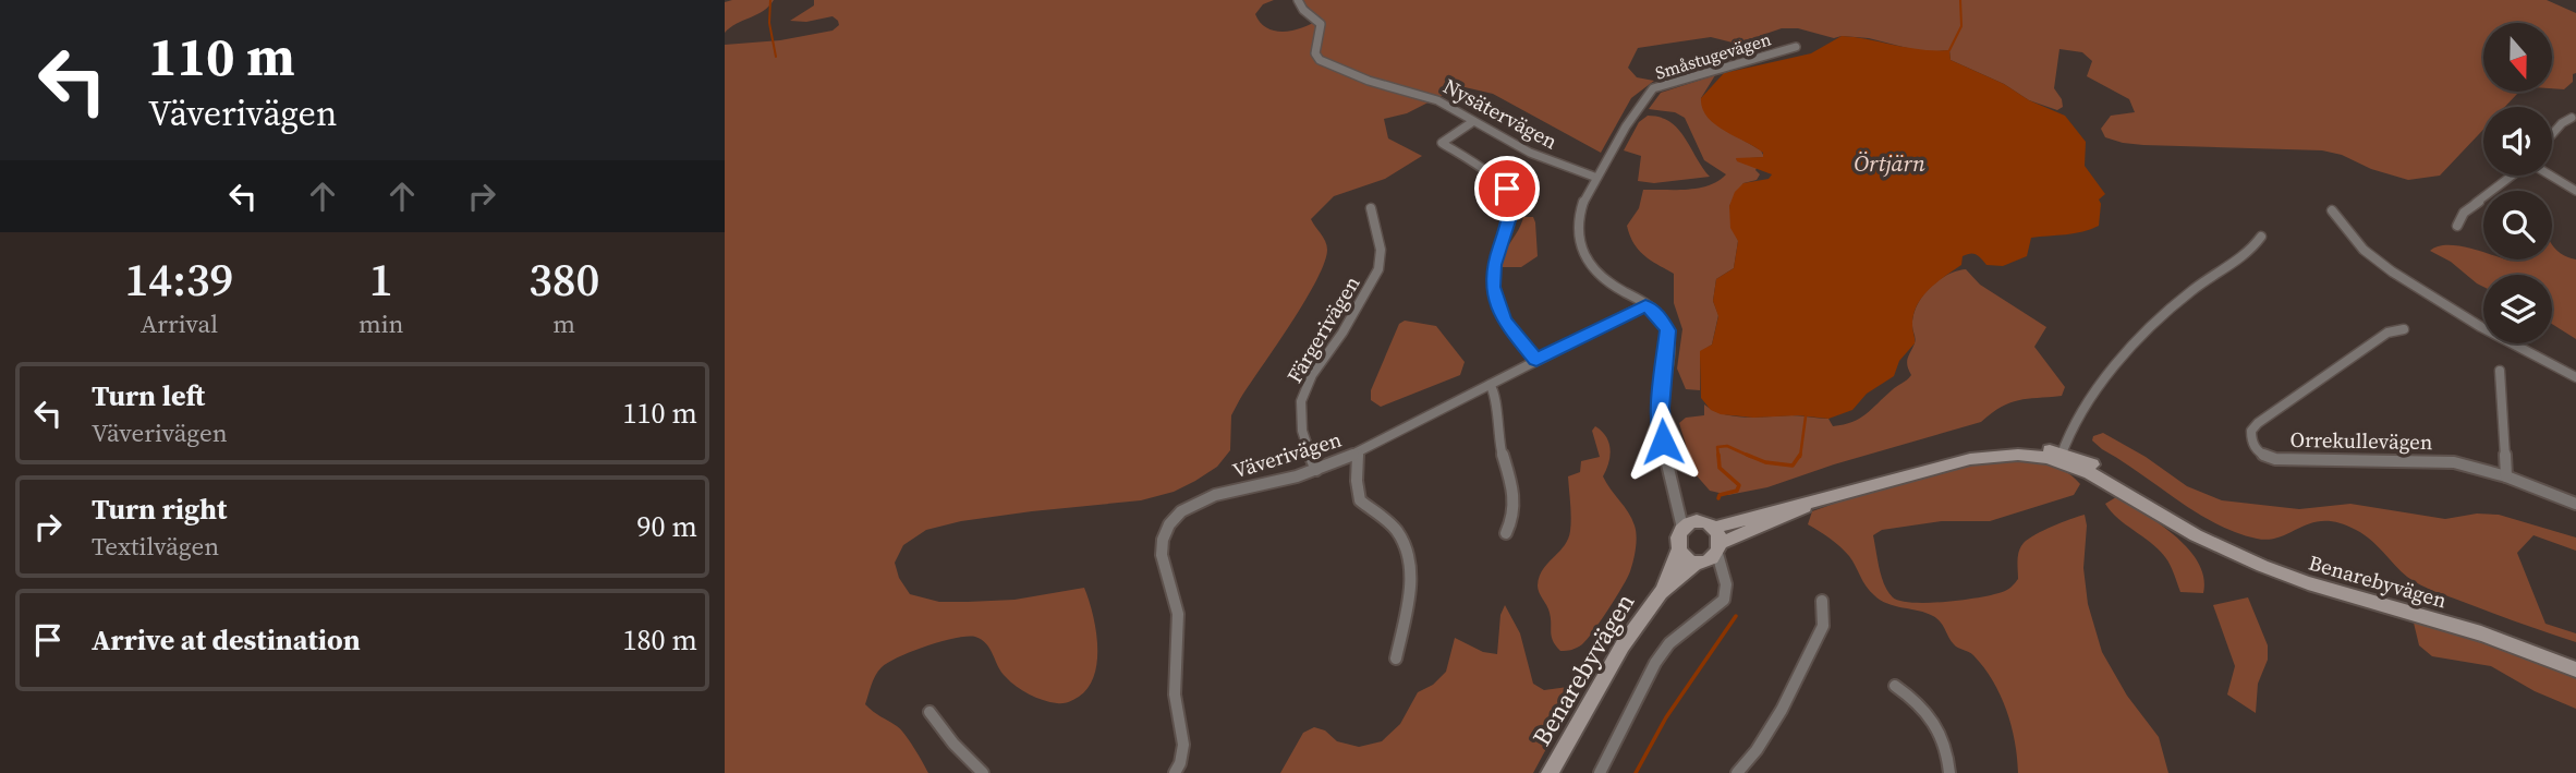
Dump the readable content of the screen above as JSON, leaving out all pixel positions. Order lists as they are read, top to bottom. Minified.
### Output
{"streets":{"street":["Småstugevägen","Nysätervägen","Färgerivägen","Orrekullevägen","Väverivägen","Benarebyvägen"]},"crossings":[["Småstugevägen","Nysätervägen"],["Färgerivägen","Väverivägen"]],"water":["Örtjärn"],"north":"bottom","page":{"turn":["110 m","Väverivägen"],"eta":["14:39","Arrival","1","min","380","m"],"list":[{"name":"Turn left","note":"Väverivägen","value":"110 m"},{"name":"Turn right","note":"Textilvägen","value":"90 m"},{"name":"Arrive at destination","value":"180 m"}]}}
